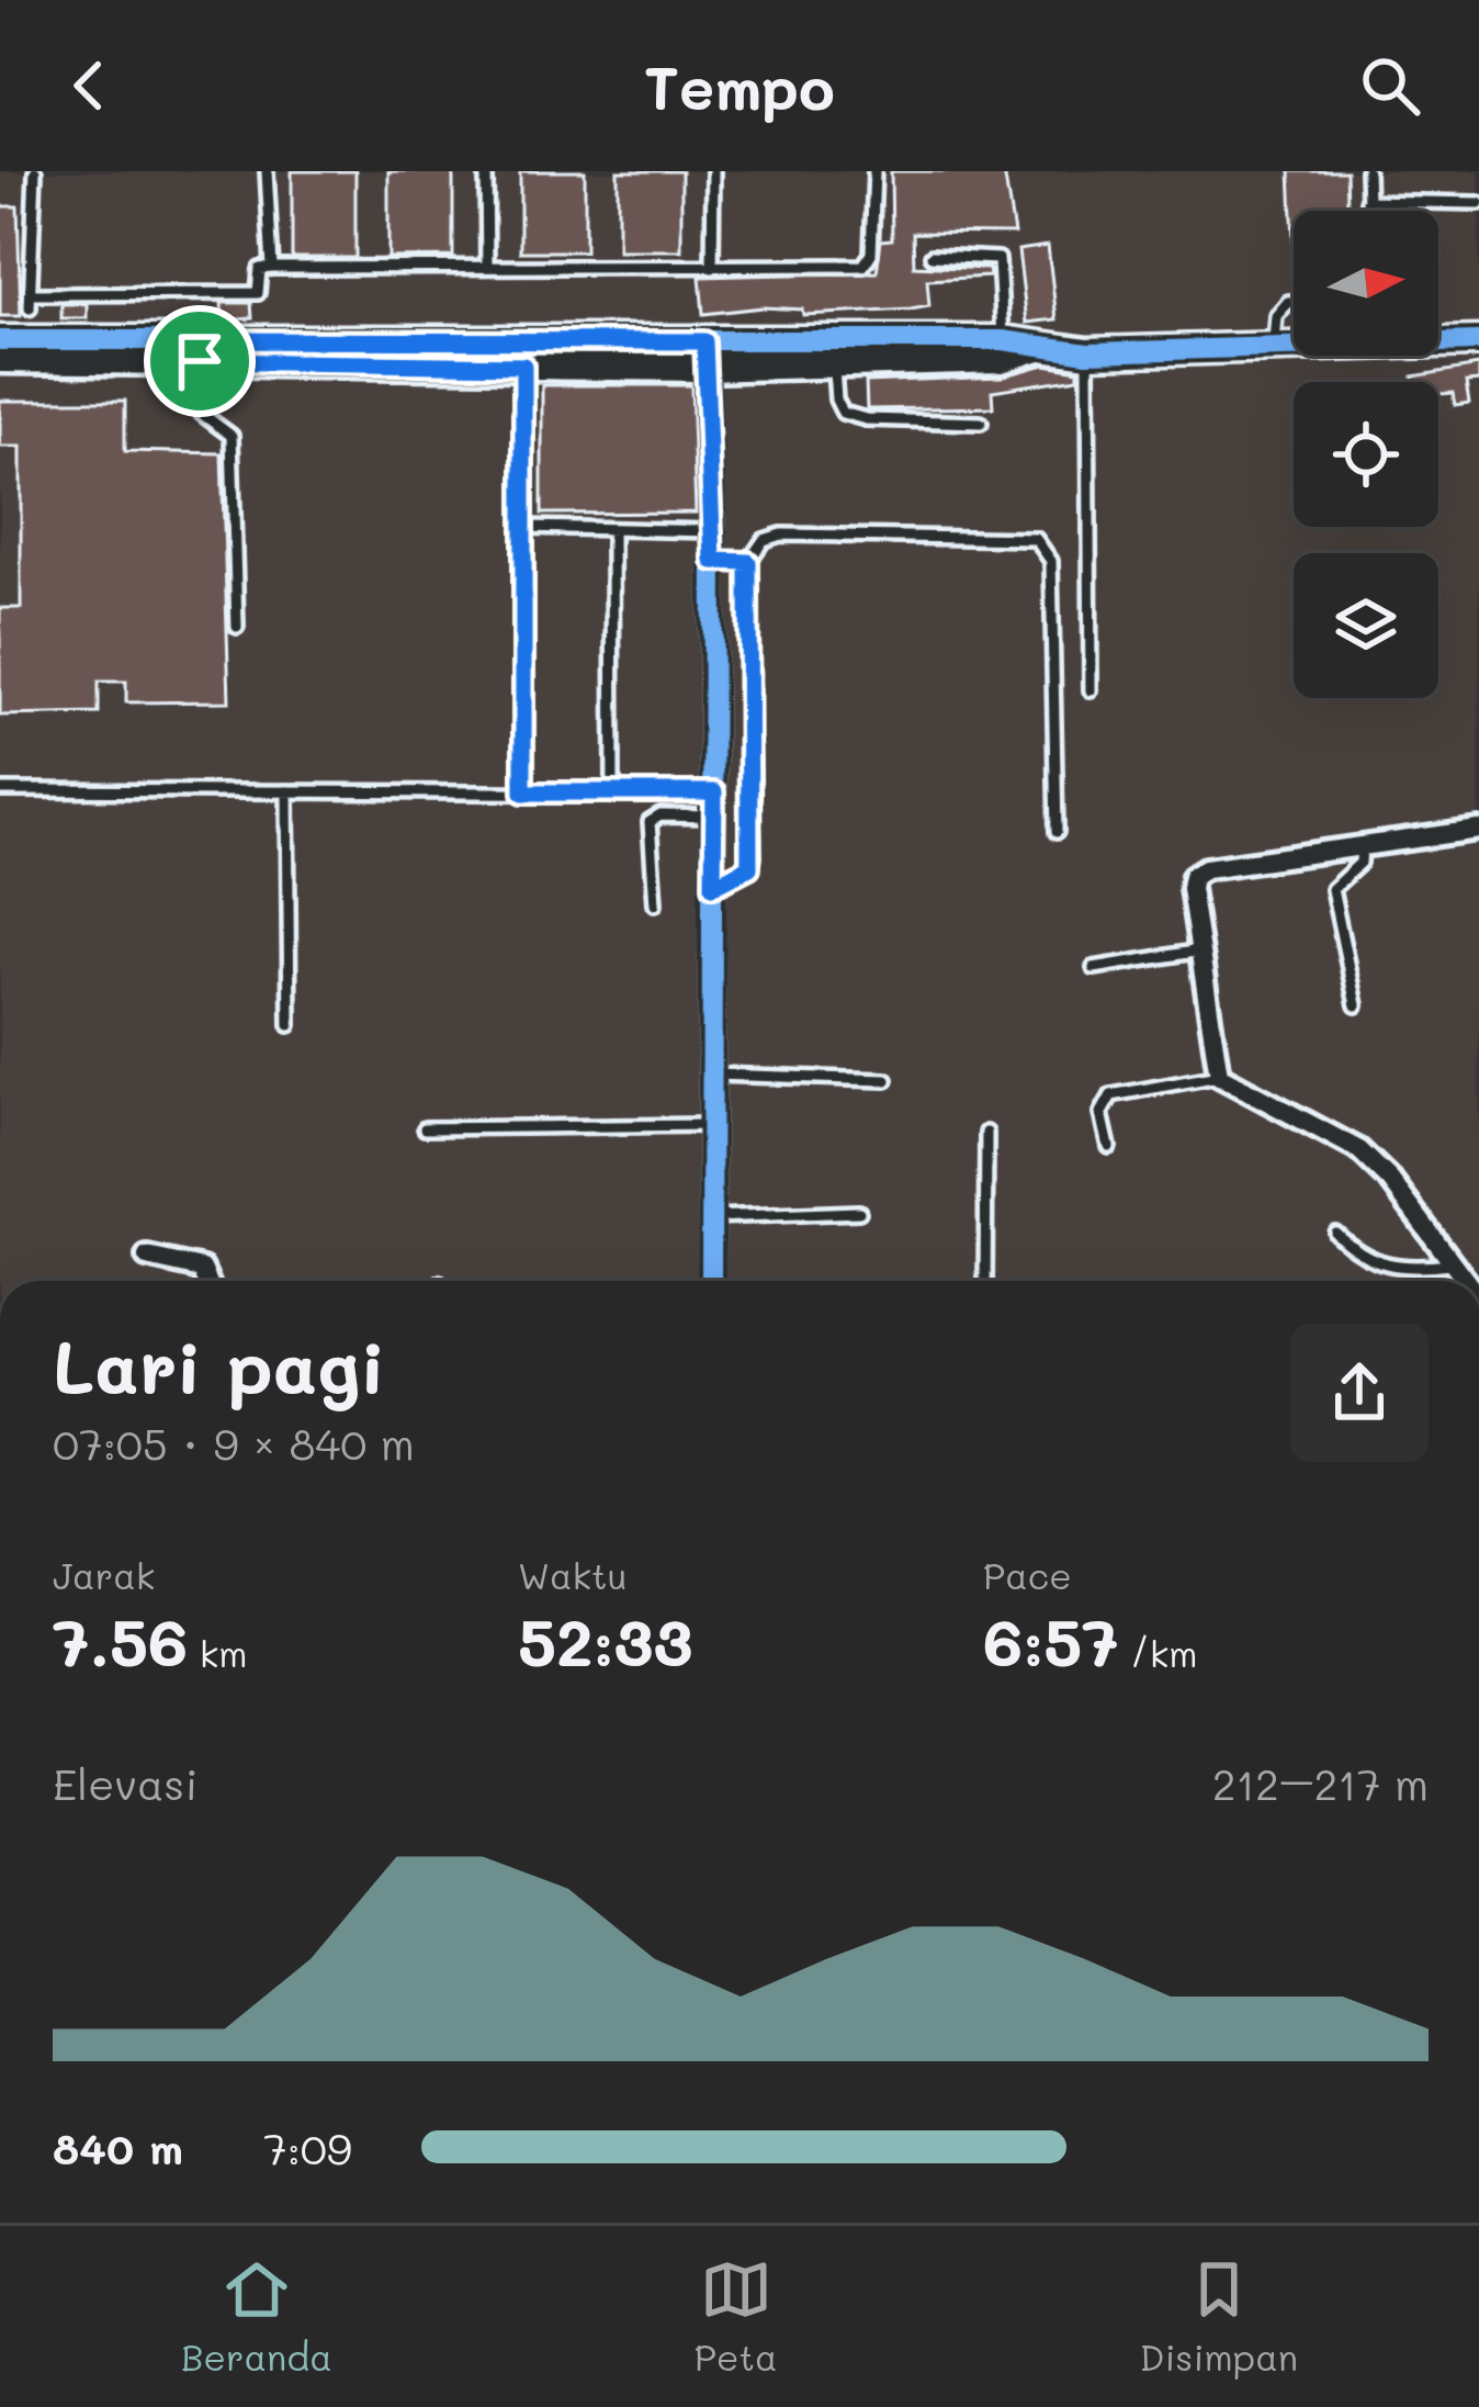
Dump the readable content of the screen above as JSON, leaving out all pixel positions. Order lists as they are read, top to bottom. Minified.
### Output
{"north":"right","page":{"header":"Tempo","heading":["Lari pagi","07:05 · 9 × 840 m"],"stats":[["Jarak","7.56 km"],["Waktu","52:33"],["Pace","6:57 /km"]],"chart":["Elevasi","212–217 m"],"list":[{"name":"840 m","note":"7:09"}],"tabs":["Beranda","Peta","Disimpan"]}}
